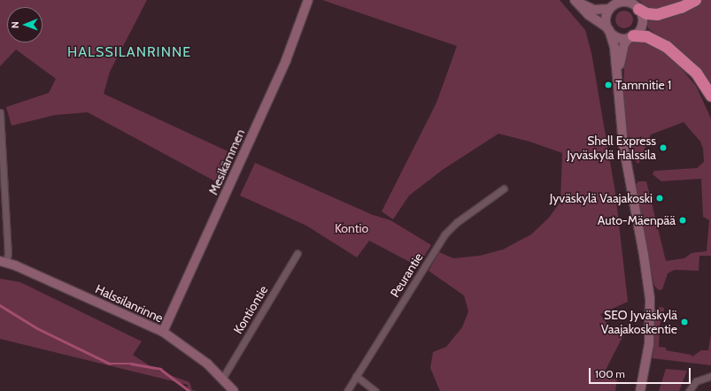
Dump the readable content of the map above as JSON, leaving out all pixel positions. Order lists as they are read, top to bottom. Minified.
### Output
{"streets":{"street":["Mesikämmen","Peurantie","Halssilanrinne","Kontiontie"]},"crossings":[["Mesikämmen","Halssilanrinne"],["Halssilanrinne","Kontiontie"]],"districts":["HALSSILANRINNE"],"parks":["Kontio"],"places":["Tammitie 1","Shell Express Jyväskylä Halssila","Jyväskylä Vaajakoski","Auto-Mäenpää","SEO Jyväskylä Vaajakoskentie"],"scale_bar":"100 m","north":"left"}
